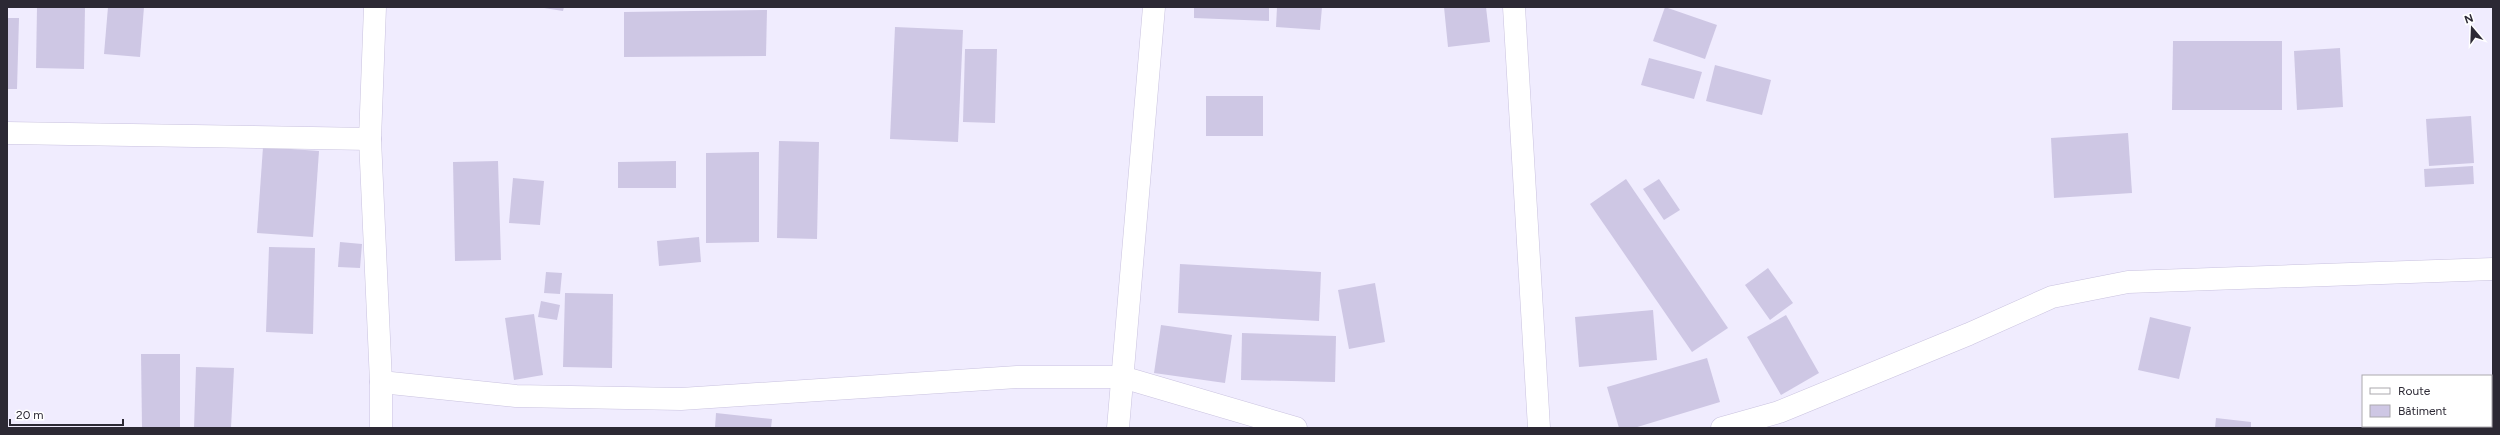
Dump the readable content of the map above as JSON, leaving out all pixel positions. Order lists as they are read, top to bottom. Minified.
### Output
{"legend":["Route","Bâtiment"],"scale_bar":"20 m","north":"top"}
